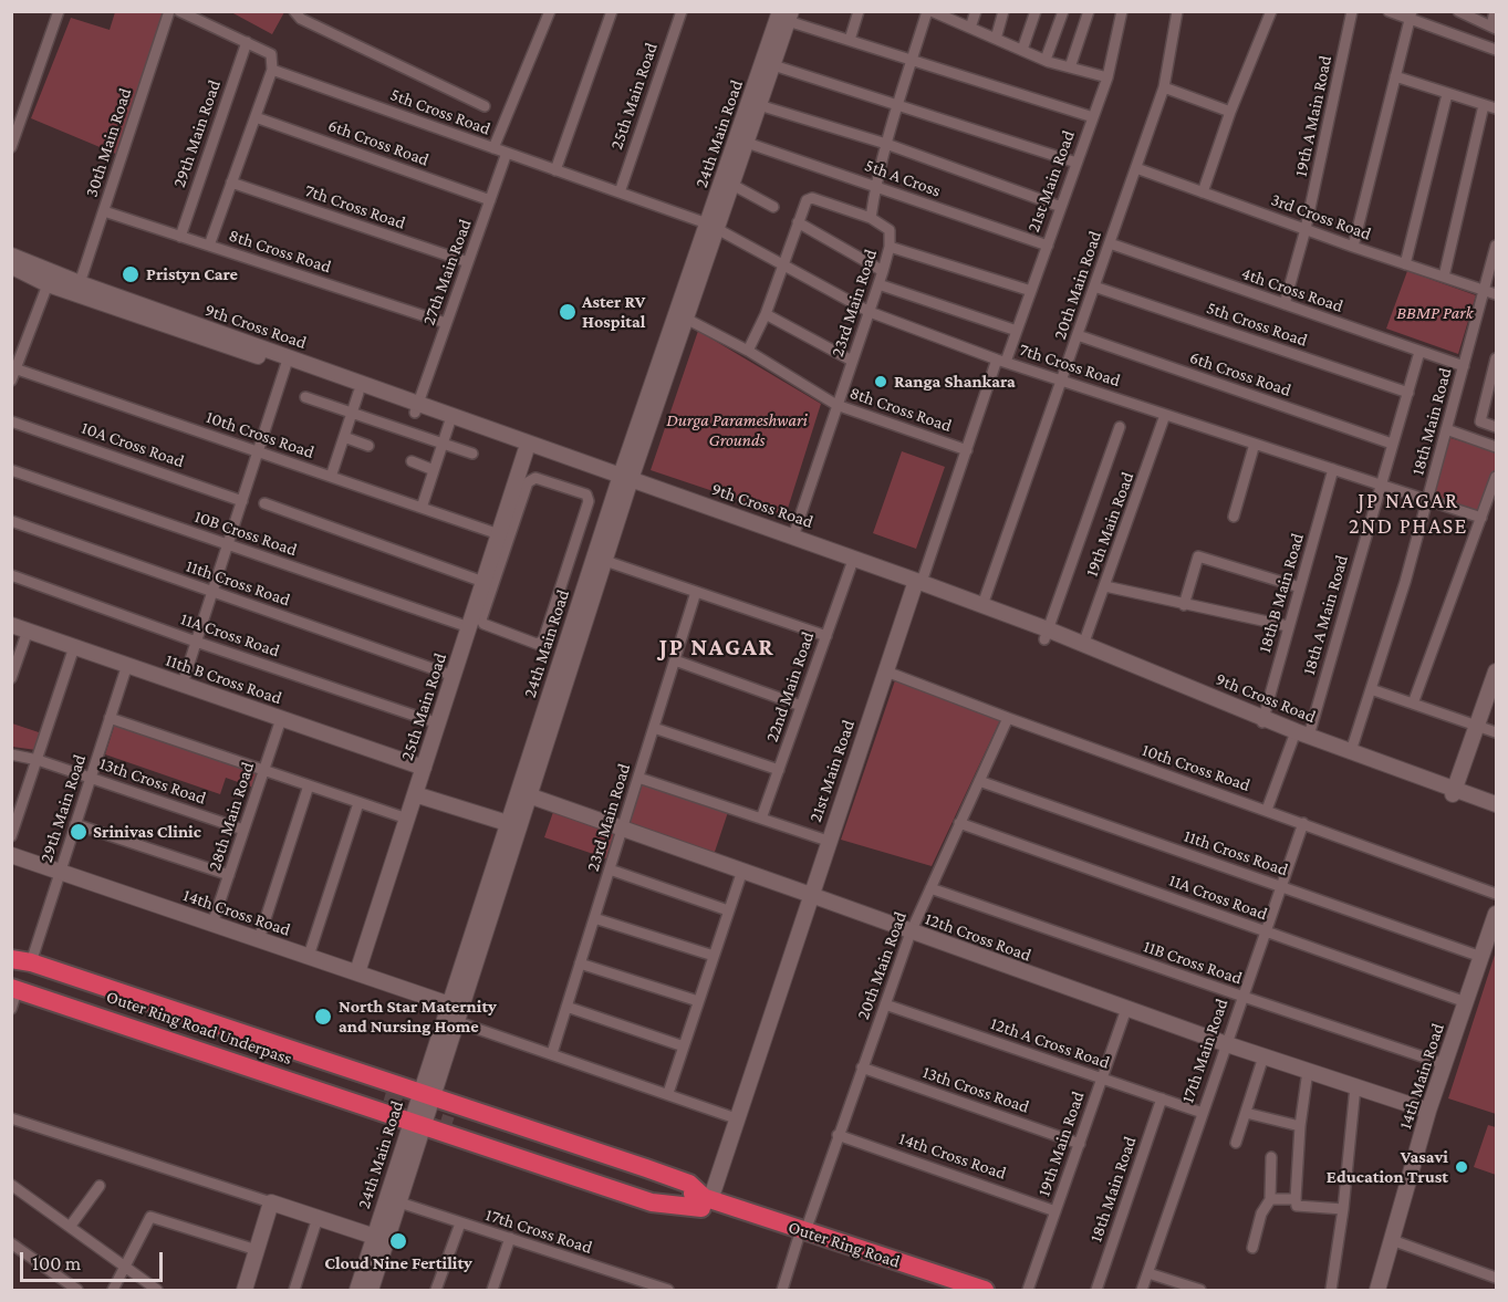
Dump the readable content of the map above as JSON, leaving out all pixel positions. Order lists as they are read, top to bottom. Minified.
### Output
{"streets":{"highway":["Outer Ring Road Underpass","Outer Ring Road"],"main road":["25th Main Road","24th Main Road","21st Main Road","9th Cross Road","11th B Cross Road","14th Cross Road","12th Cross Road","14th Main Road"],"street":["5th Cross Road","19th A Main Road","29th Main Road","30th Main Road","6th Cross Road","5th A Cross","7th Cross Road","3rd Cross Road","8th Cross Road","27th Main Road","20th Main Road","4th Cross Road","23rd Main Road","18th Main Road","10th Cross Road","10A Cross Road","19th Main Road","10B Cross Road","11th Cross Road","18th B Main Road","18th A Main Road","11A Cross Road","22nd Main Road","13th Cross Road","28th Main Road","11B Cross Road","12th A Cross Road","17th Main Road","17th Cross Road"]},"crossings":[["25th Main Road","5th Cross Road"],["25th Main Road","9th Cross Road"],["25th Main Road","10th Cross Road"],["25th Main Road","10B Cross Road"],["25th Main Road","11th Cross Road"],["25th Main Road","11A Cross Road"],["25th Main Road","11th B Cross Road"],["25th Main Road","14th Cross Road"],["5th Cross Road","24th Main Road"],["5th Cross Road","7th Cross Road"],["5th Cross Road","27th Main Road"],["5th Cross Road","20th Main Road"],["5th Cross Road","18th A Main Road"],["19th A Main Road","3rd Cross Road"],["19th A Main Road","4th Cross Road"],["29th Main Road","8th Cross Road"],["29th Main Road","11th B Cross Road"],["29th Main Road","13th Cross Road"],["29th Main Road","14th Cross Road"],["24th Main Road","5th A Cross"],["24th Main Road","7th Cross Road"],["24th Main Road","8th Cross Road"],["24th Main Road","9th Cross Road"],["24th Main Road","14th Cross Road"],["24th Main Road","12th Cross Road"],["24th Main Road","17th Cross Road"],["30th Main Road","8th Cross Road"],["30th Main Road","9th Cross Road"],["6th Cross Road","27th Main Road"],["6th Cross Road","20th Main Road"],["6th Cross Road","18th A Main Road"],["5th A Cross","21st Main Road"],["21st Main Road","7th Cross Road"],["21st Main Road","8th Cross Road"],["21st Main Road","9th Cross Road"],["21st Main Road","10th Cross Road"],["21st Main Road","12th Cross Road"],["21st Main Road","Outer Ring Road"],["7th Cross Road","27th Main Road"],["7th Cross Road","20th Main Road"],["7th Cross Road","23rd Main Road"],["7th Cross Road","18th Main Road"],["7th Cross Road","19th Main Road"],["7th Cross Road","18th B Main Road"],["7th Cross Road","18th A Main Road"],["3rd Cross Road","20th Main Road"],["3rd Cross Road","18th Main Road"],["8th Cross Road","27th Main Road"],["8th Cross Road","23rd Main Road"],["27th Main Road","9th Cross Road"],["20th Main Road","4th Cross Road"],["20th Main Road","9th Cross Road"],["20th Main Road","10th Cross Road"],["20th Main Road","11th Cross Road"],["20th Main Road","11A Cross Road"],["20th Main Road","13th Cross Road"],["20th Main Road","14th Cross Road"],["20th Main Road","12th Cross Road"],["20th Main Road","11B Cross Road"],["20th Main Road","12th A Cross Road"],["20th Main Road","Outer Ring Road"],["4th Cross Road","18th Main Road"],["4th Cross Road","18th A Main Road"],["23rd Main Road","9th Cross Road"],["23rd Main Road","12th Cross Road"],["9th Cross Road","18th Main Road"],["9th Cross Road","19th Main Road"],["9th Cross Road","18th B Main Road"],["9th Cross Road","18th A Main Road"],["9th Cross Road","22nd Main Road"],["18th Main Road","12th A Cross Road"],["10th Cross Road","17th Main Road"],["19th Main Road","13th Cross Road"],["19th Main Road","14th Cross Road"],["19th Main Road","12th Cross Road"],["19th Main Road","12th A Cross Road"],["11th Cross Road","17th Main Road"],["11th Cross Road","14th Main Road"],["11A Cross Road","17th Main Road"],["11A Cross Road","14th Main Road"],["11th B Cross Road","28th Main Road"],["13th Cross Road","28th Main Road"],["28th Main Road","14th Cross Road"],["12th Cross Road","17th Main Road"],["12th Cross Road","14th Main Road"],["11B Cross Road","17th Main Road"],["11B Cross Road","14th Main Road"],["12th A Cross Road","17th Main Road"]],"districts":["JP NAGAR 2ND PHASE","JP NAGAR"],"parks":["BBMP Park","Durga Parameshwari Grounds"],"places":["Pristyn Care","Aster RV Hospital","Ranga Shankara","Srinivas Clinic","North Star Maternity and Nursing Home","Vasavi Education Trust","Cloud Nine Fertility"],"scale_bar":"100 m"}
